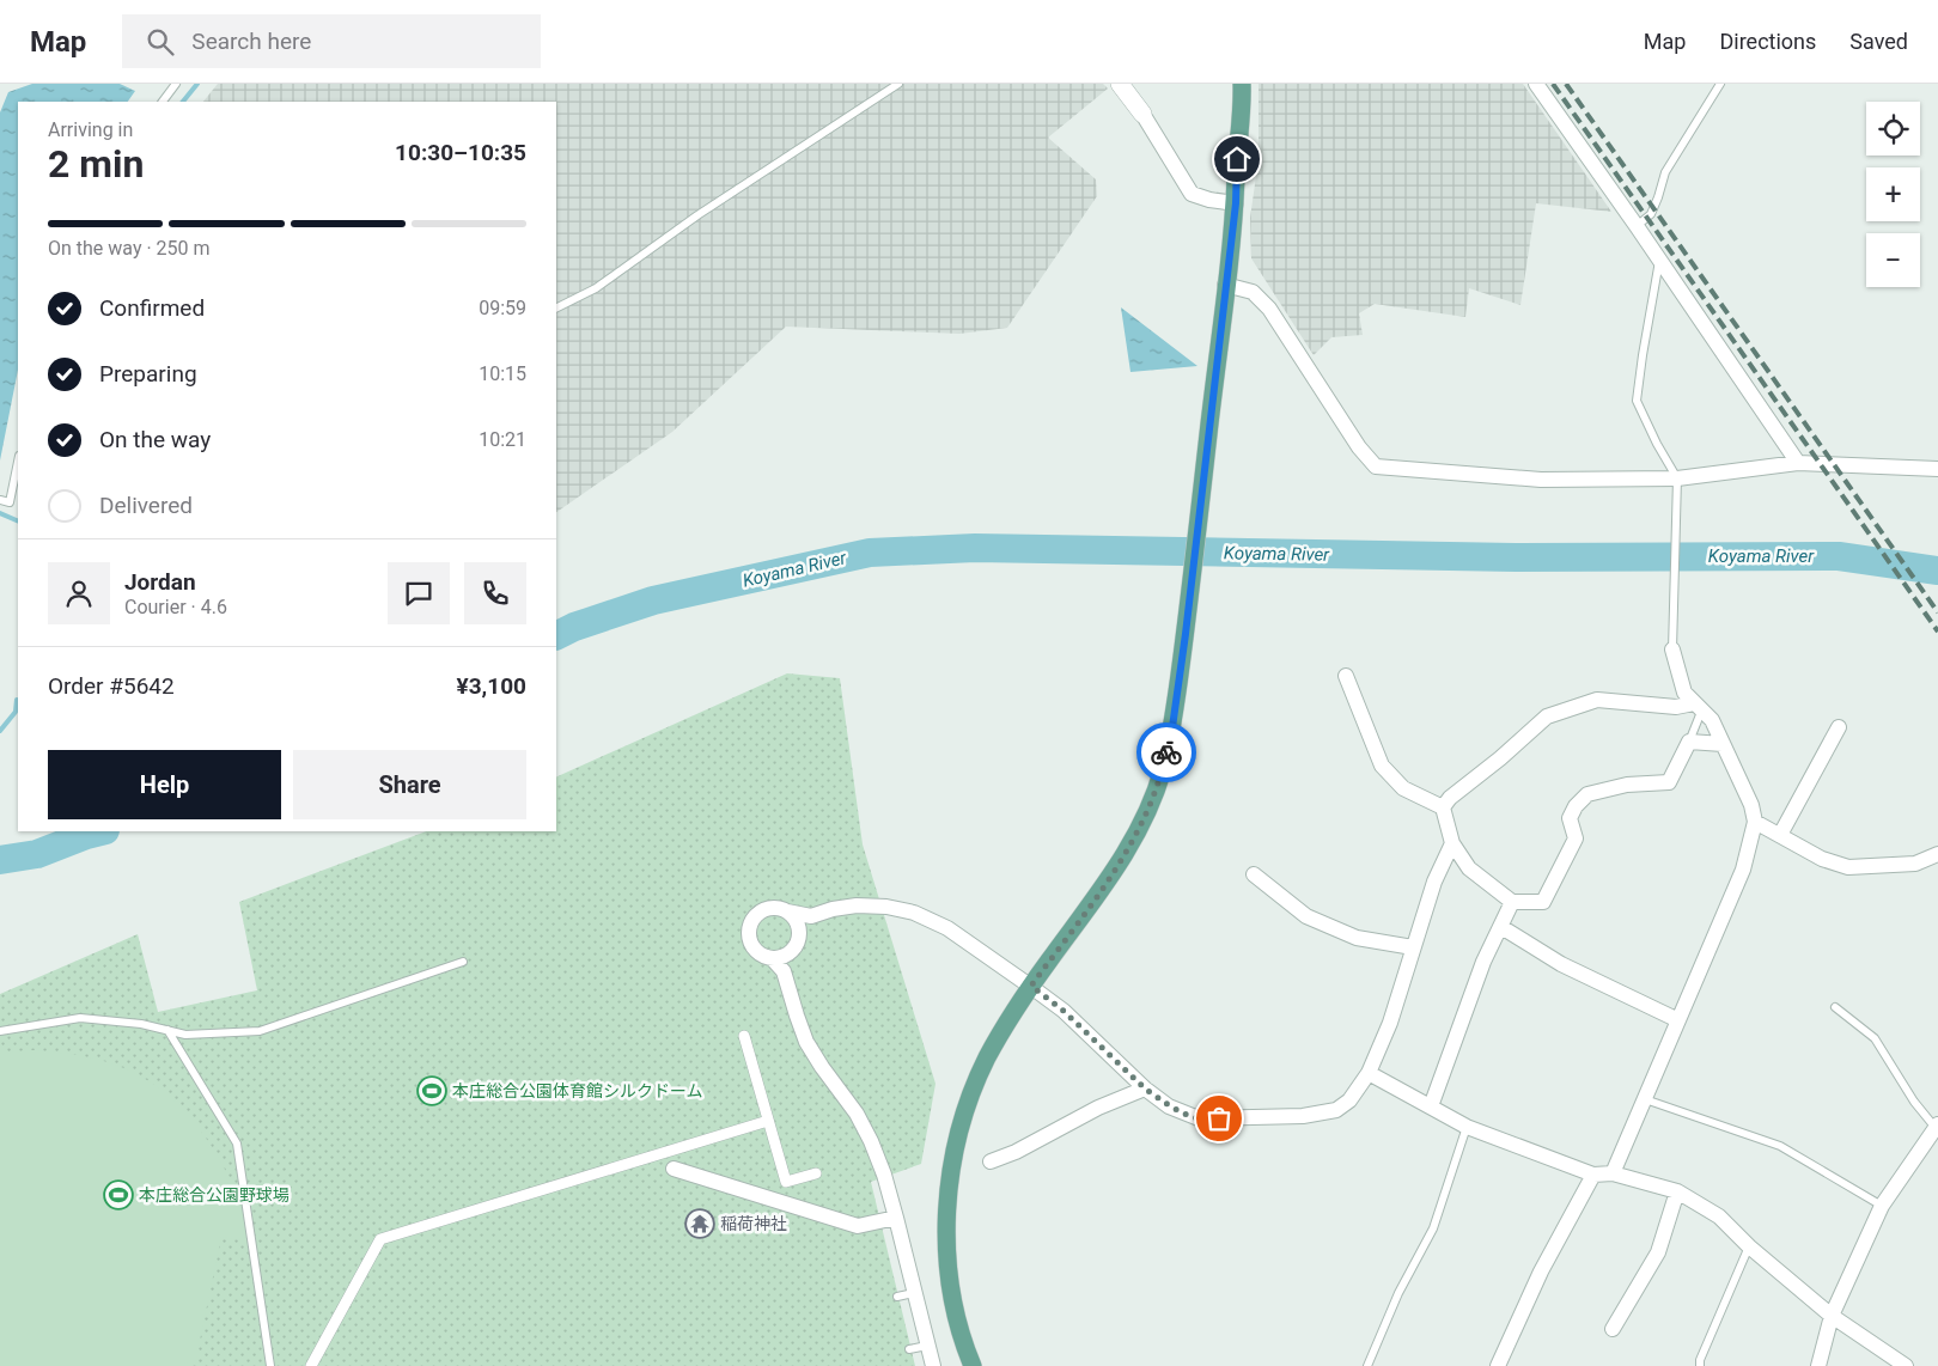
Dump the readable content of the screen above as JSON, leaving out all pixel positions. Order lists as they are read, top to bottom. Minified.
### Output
{"water":["Koyama River"],"places":{"sports":["本庄総合公園体育館シルクドーム","本庄総合公園野球場"],"temple":["稲荷神社"]},"page":{"header":"Map","search":"Search here","nav":["Map","Directions","Saved"],"map_buttons":["+","−"],"heading":["2 min","Arriving in","10:30–10:35"],"panel":["Jordan","Courier · 4.6","Order #5642","¥3,100"],"bar":"On the way · 250 m","list":[["Confirmed","09:59"],["Preparing","10:15"],["On the way","10:21"],"Delivered"],"buttons":["Help","Share"]}}
